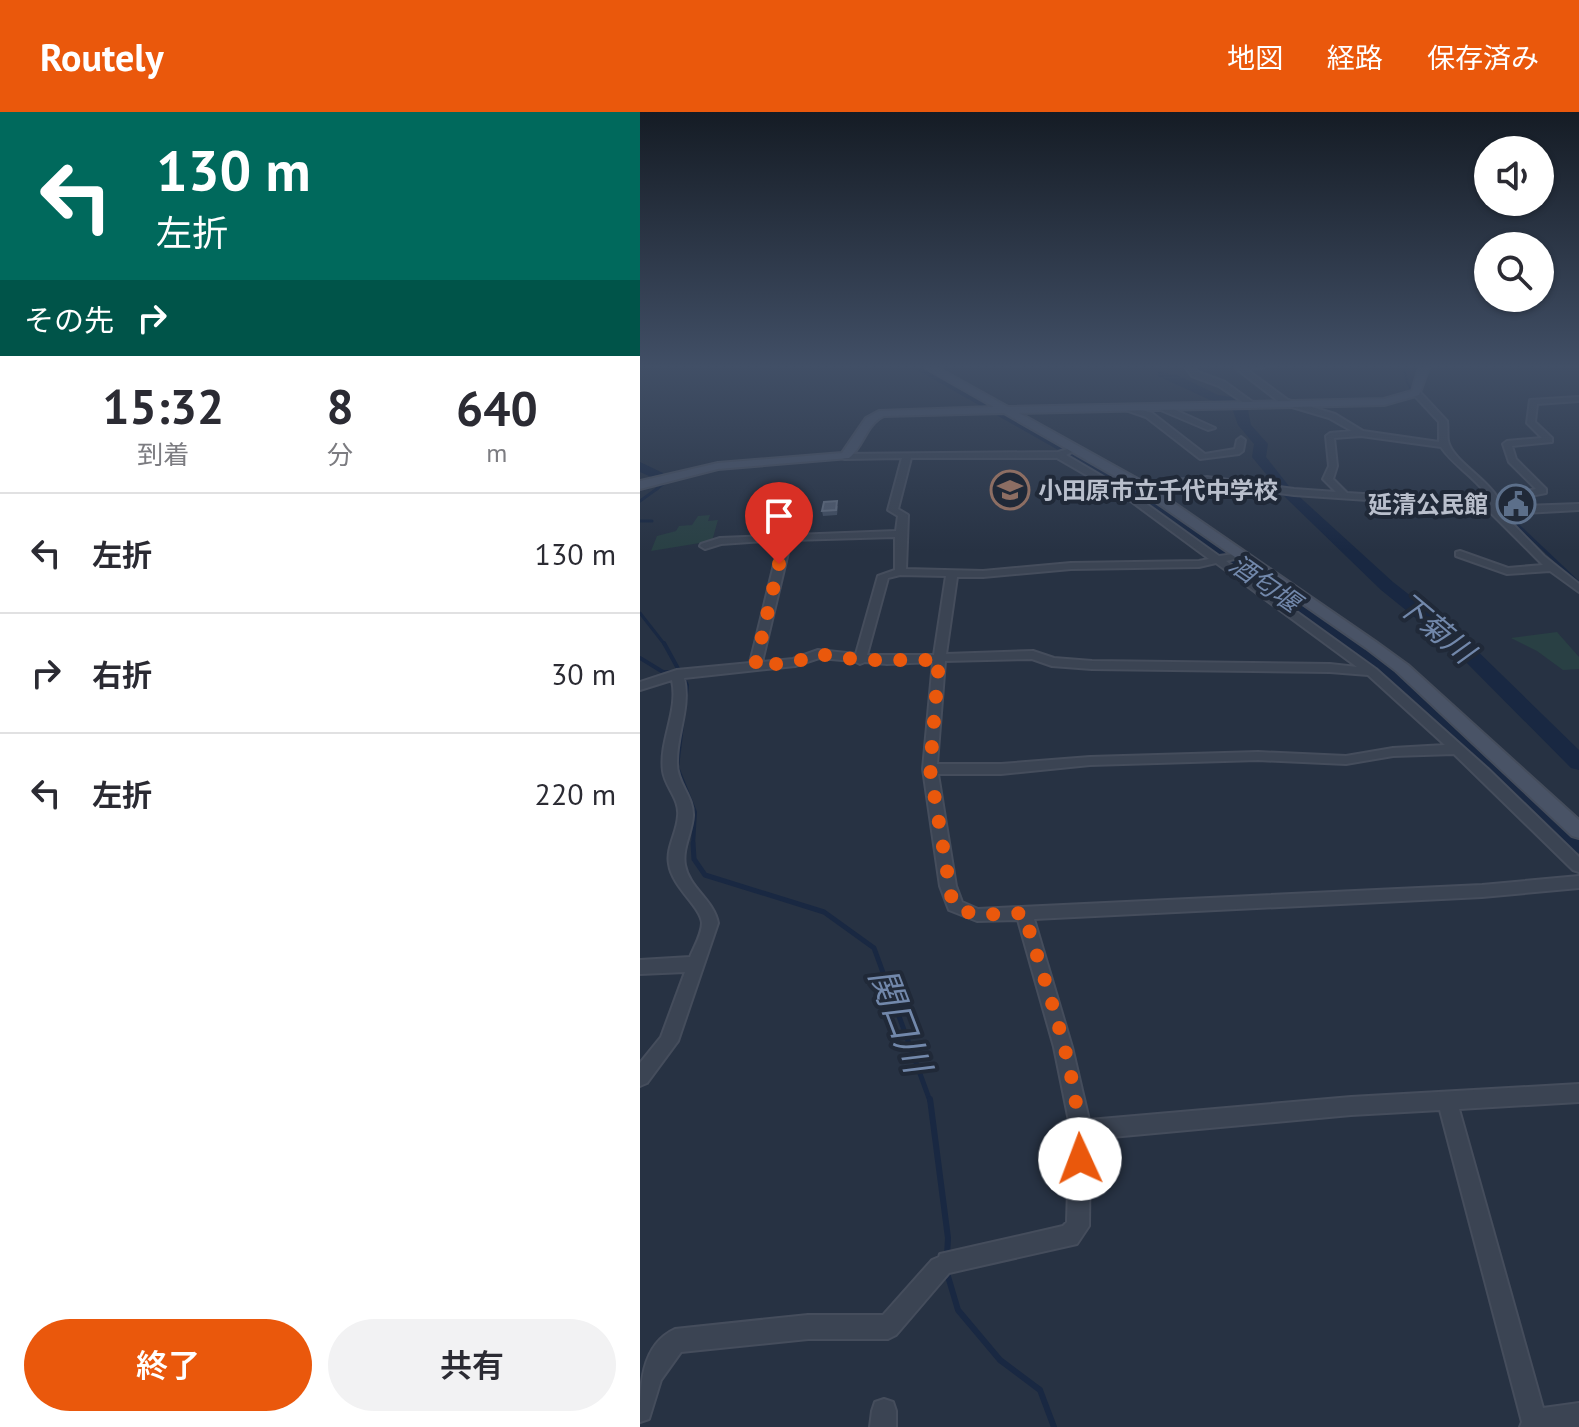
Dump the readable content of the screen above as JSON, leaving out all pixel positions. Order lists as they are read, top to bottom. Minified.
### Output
{"water":["酒匂堰","下菊川","関口川"],"places":{"school or university":["小田原市立千代中学校"],"public building":["延清公民館"]},"page":{"header":"Routely","nav":["地図","経路","保存済み"],"turn":["130 m","左折"],"then":"その先","eta":["15:32","到着","8","分","640","m"],"list":[{"name":"左折","value":"130 m"},{"name":"右折","value":"30 m"},{"name":"左折","value":"220 m"}],"buttons":["終了","共有"]}}
